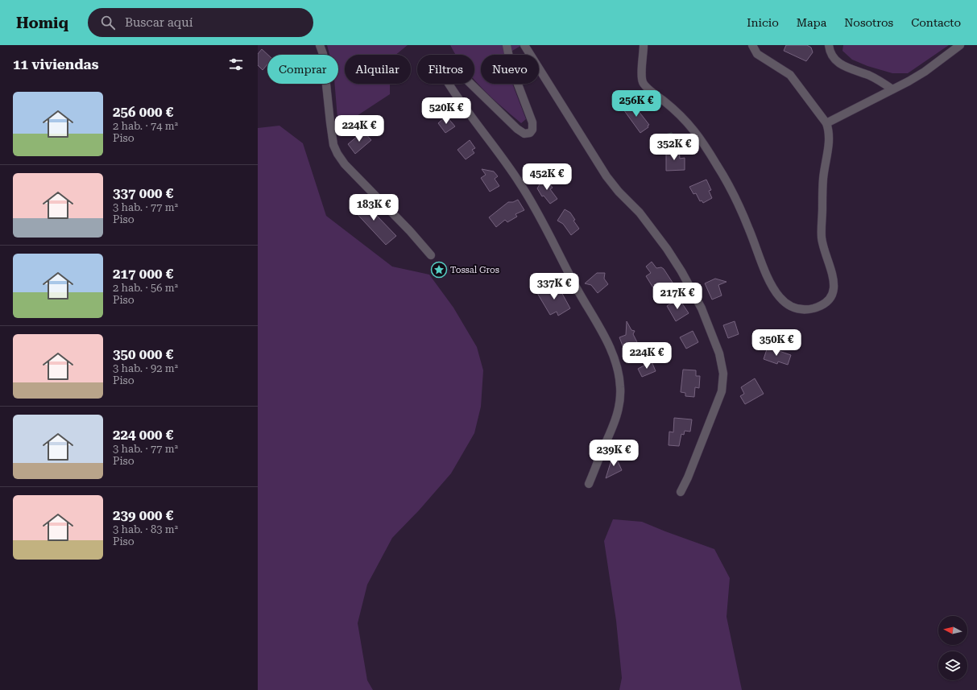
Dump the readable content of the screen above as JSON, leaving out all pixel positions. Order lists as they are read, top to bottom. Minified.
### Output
{"places":{"place":["Tossal Gros"]},"north":"left","page":{"header":"Homiq","search":"Buscar aquí","nav":["Inicio","Mapa","Nosotros","Contacto"],"heading":"11 viviendas","chip":["Comprar","Alquilar","Filtros","Nuevo"],"list":[{"name":"256 000 €","note":"2 hab. · 74 m² · Piso"},{"name":"337 000 €","note":"3 hab. · 77 m² · Piso"},{"name":"217 000 €","note":"2 hab. · 56 m² · Piso"},{"name":"350 000 €","note":"3 hab. · 92 m² · Piso"},{"name":"224 000 €","note":"3 hab. · 77 m² · Piso"},{"name":"239 000 €","note":"3 hab. · 83 m² · Piso"}],"price":["256K €","520K €","224K €","352K €","452K €","183K €","337K €","217K €","350K €","224K €","239K €"]}}
